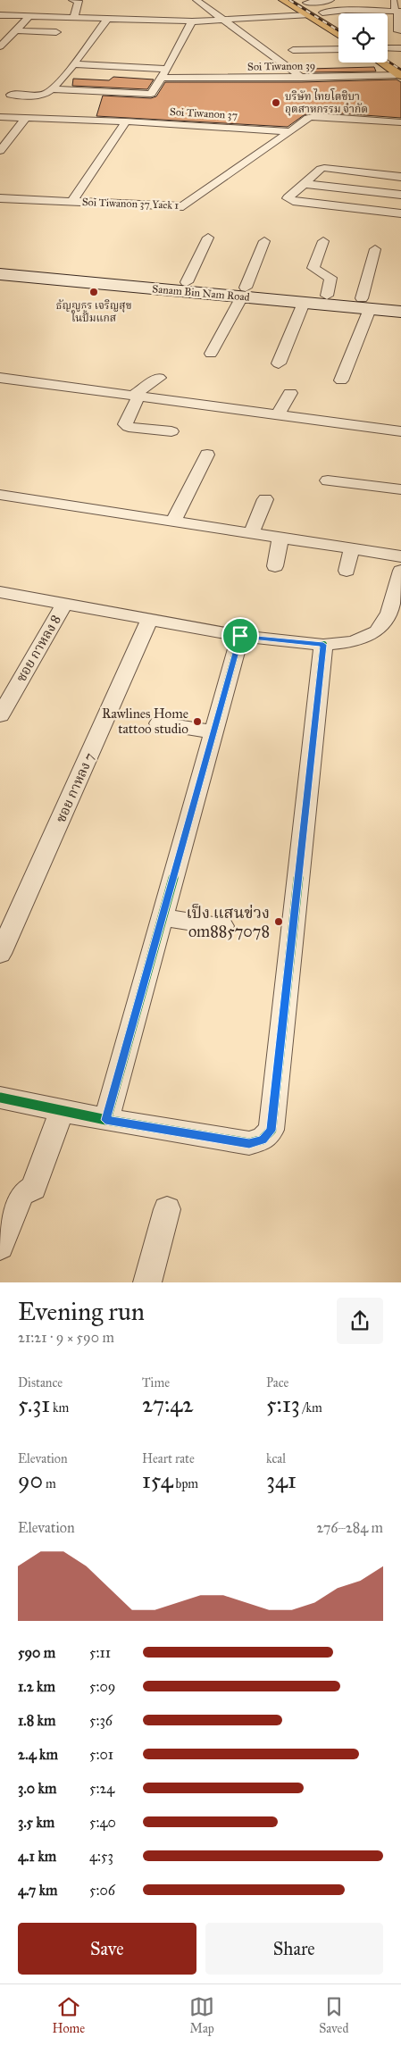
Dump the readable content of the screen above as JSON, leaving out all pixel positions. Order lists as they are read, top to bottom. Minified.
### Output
{"streets":{"main road":["Sanam Bin Nam Road"],"street":["Soi Tiwanon 39","Soi Tiwanon 37","Soi Tiwanon 37 Yaek 1","ซอย กาหลง 8","ซอย กาหลง 7"]},"crossings":[["Soi Tiwanon 37","Soi Tiwanon 37 Yaek 1"]],"places":["บริษัท ไทยโตชิบา อุตสาหกรรม จำกัด","ธัญญธร เจริญสุข ในปั้มแกส","Rawlines Home tattoo studio","เป็ง แสนข่วง om8857078"],"page":{"heading":["Evening run","21:21 · 9 × 590 m"],"stats":[["Distance","5.31 km"],["Time","27:42"],["Pace","5:13 /km"],["Elevation","90 m"],["Heart rate","154 bpm"],["kcal","341"]],"chart":["Elevation","276–284 m"],"list":[{"name":"590 m","note":"5:11"},{"name":"1.2 km","note":"5:09"},{"name":"1.8 km","note":"5:36"},{"name":"2.4 km","note":"5:01"},{"name":"3.0 km","note":"5:24"},{"name":"3.5 km","note":"5:40"},{"name":"4.1 km","note":"4:53"},{"name":"4.7 km","note":"5:06"}],"buttons":["Save","Share"],"tabs":["Home","Map","Saved"]}}
